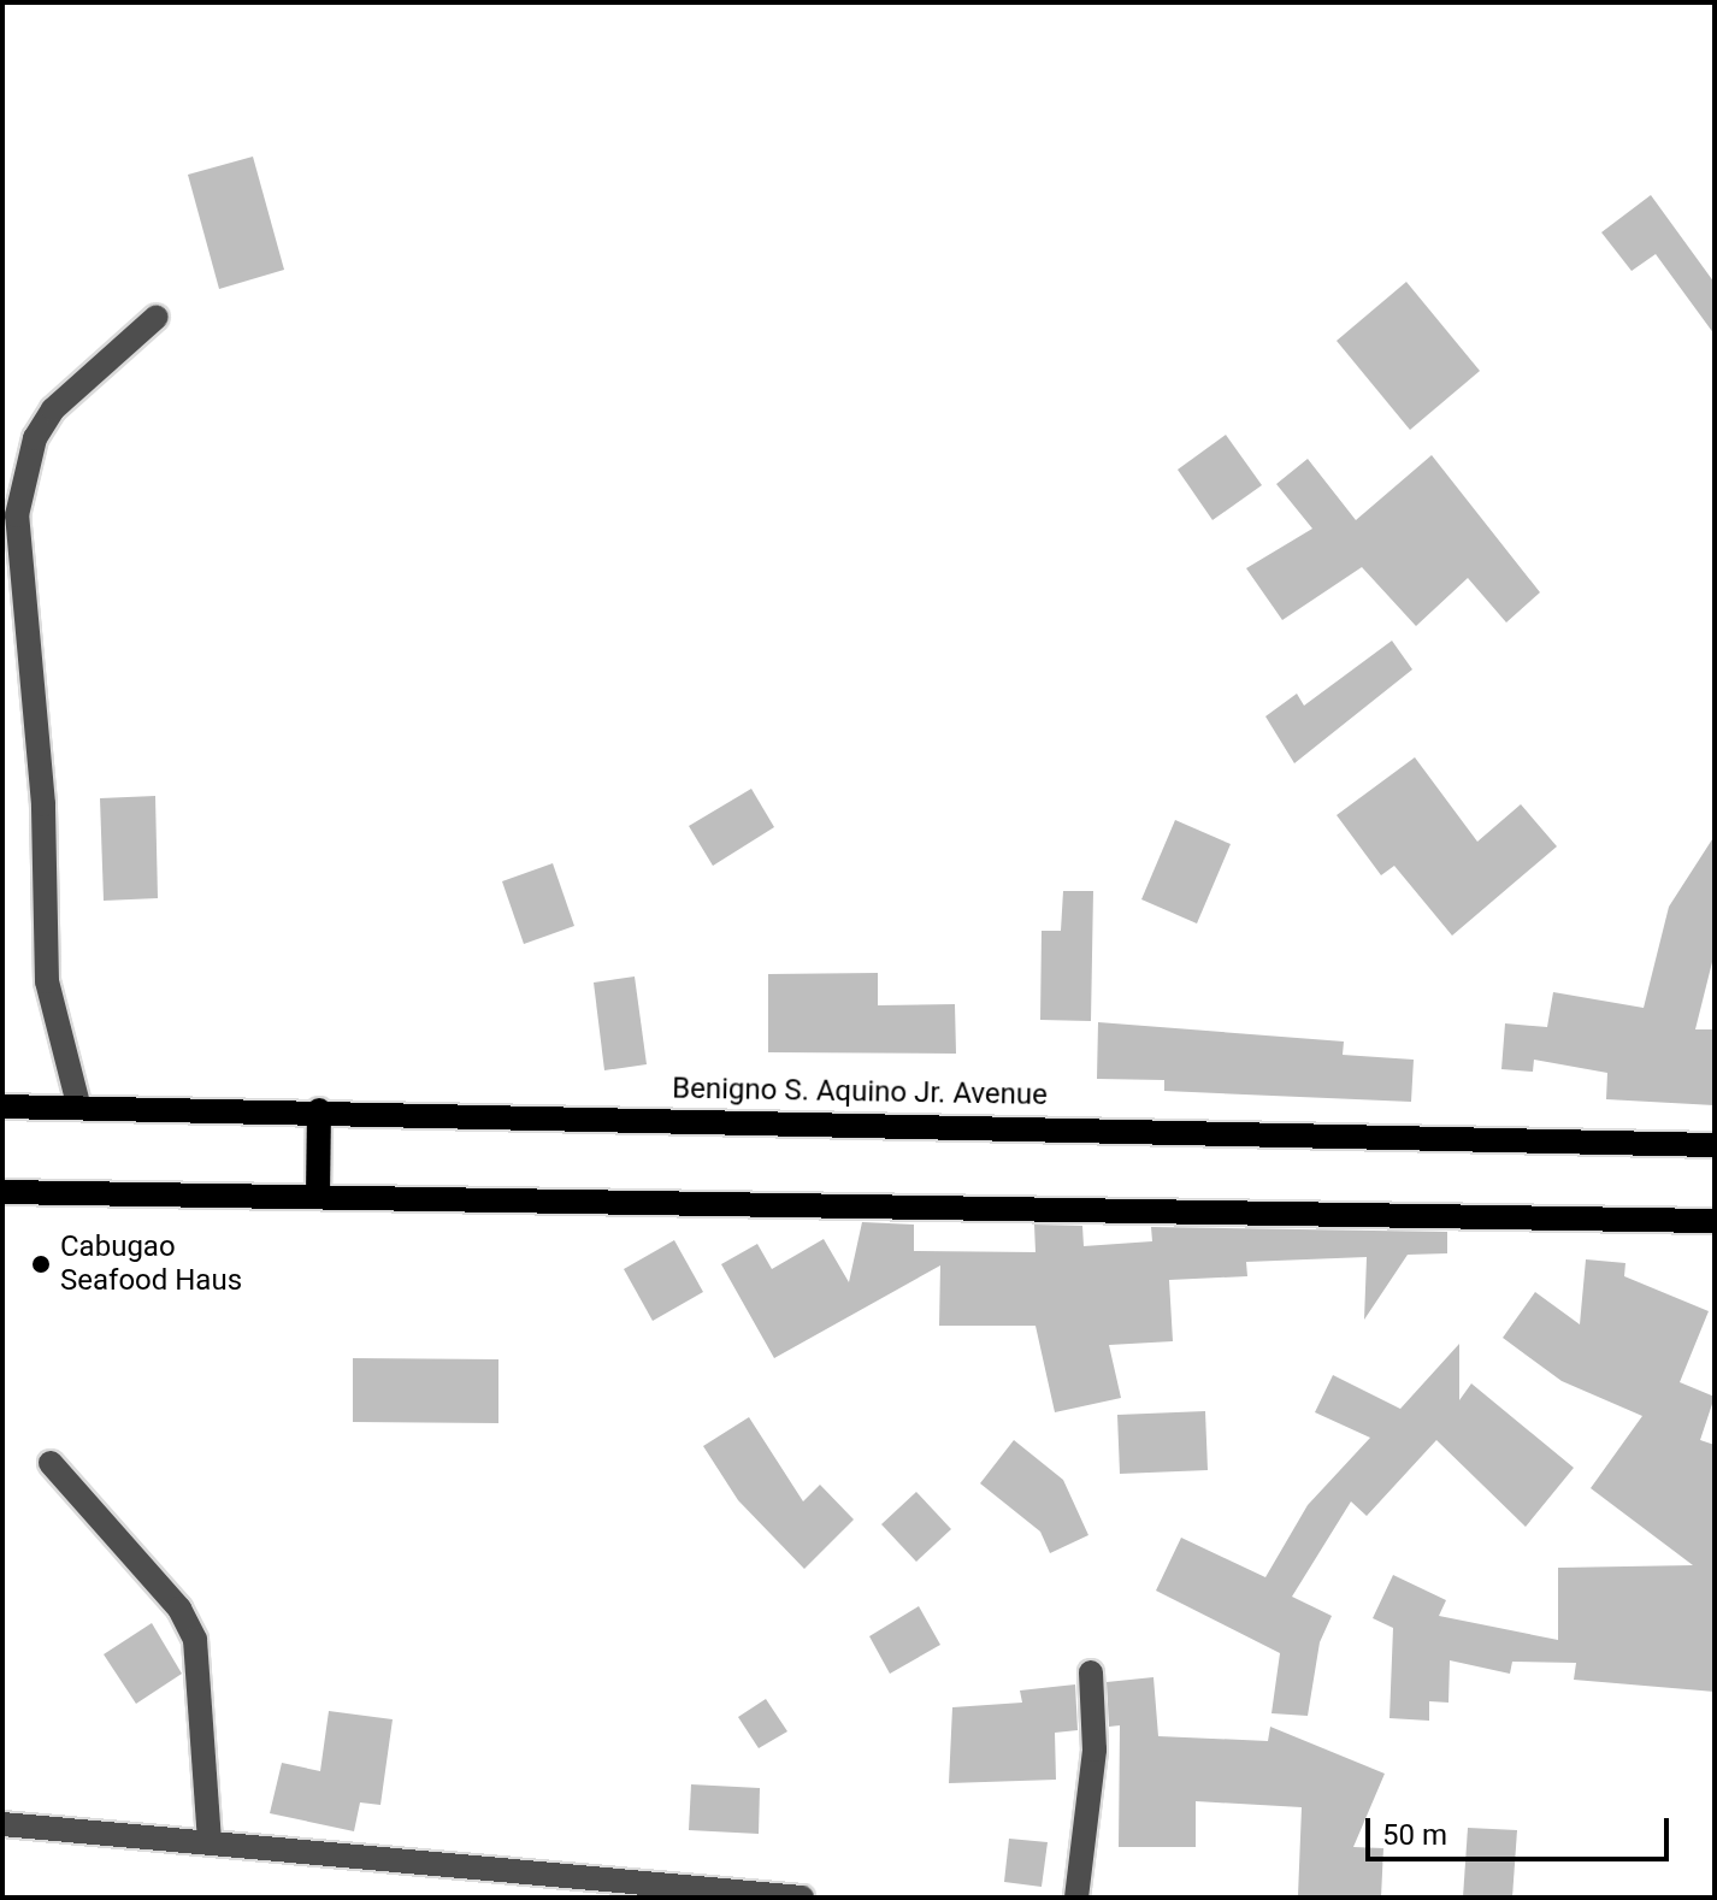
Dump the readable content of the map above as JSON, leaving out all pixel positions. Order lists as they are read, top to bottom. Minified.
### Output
{"streets":{"main road":["Benigno S. Aquino Jr. Avenue"]},"places":["Cabugao Seafood Haus"],"scale_bar":"50 m"}
